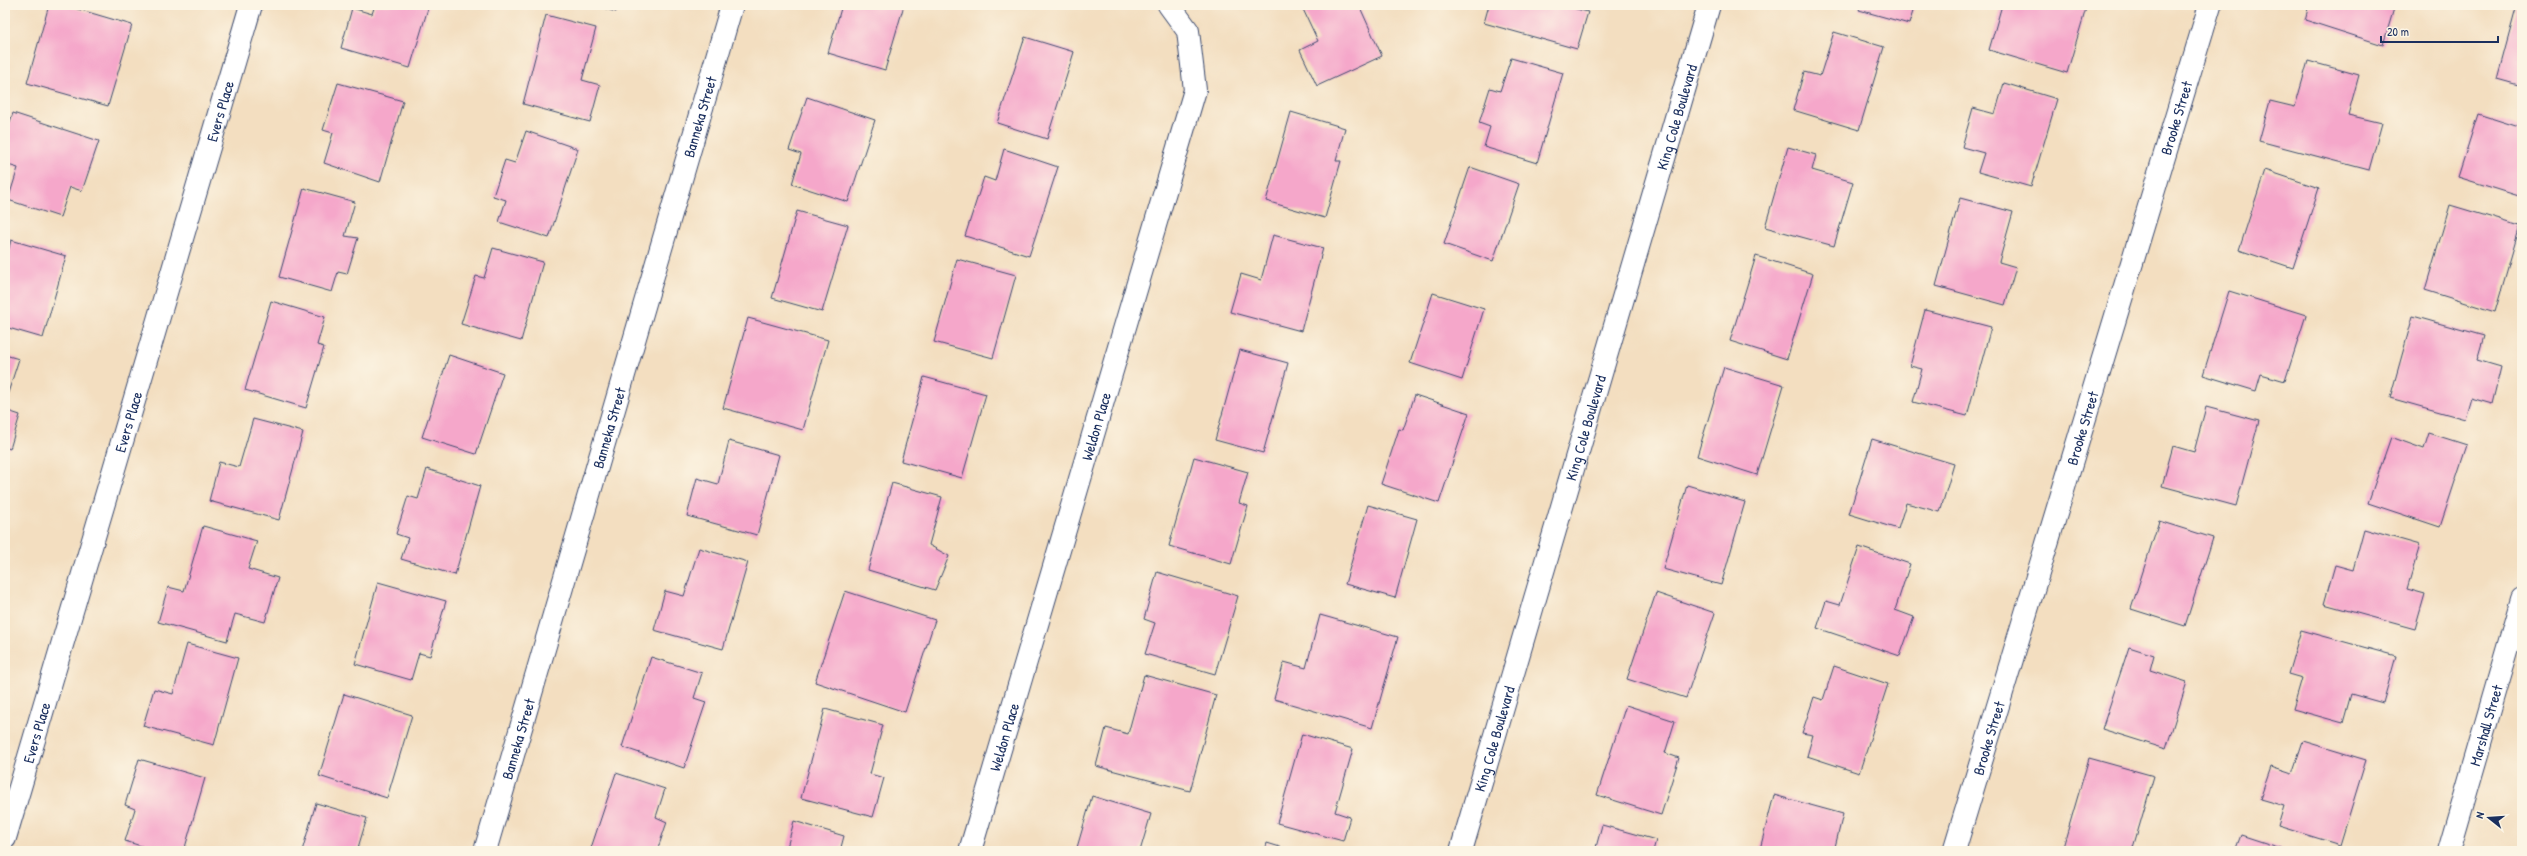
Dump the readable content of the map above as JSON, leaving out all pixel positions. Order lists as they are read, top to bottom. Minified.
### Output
{"streets":{"street":["Evers Place","Banneka Street","King Cole Boulevard","Brooke Street","Weldon Place","Marshall Street"]},"scale_bar":"20 m","north":"left"}
